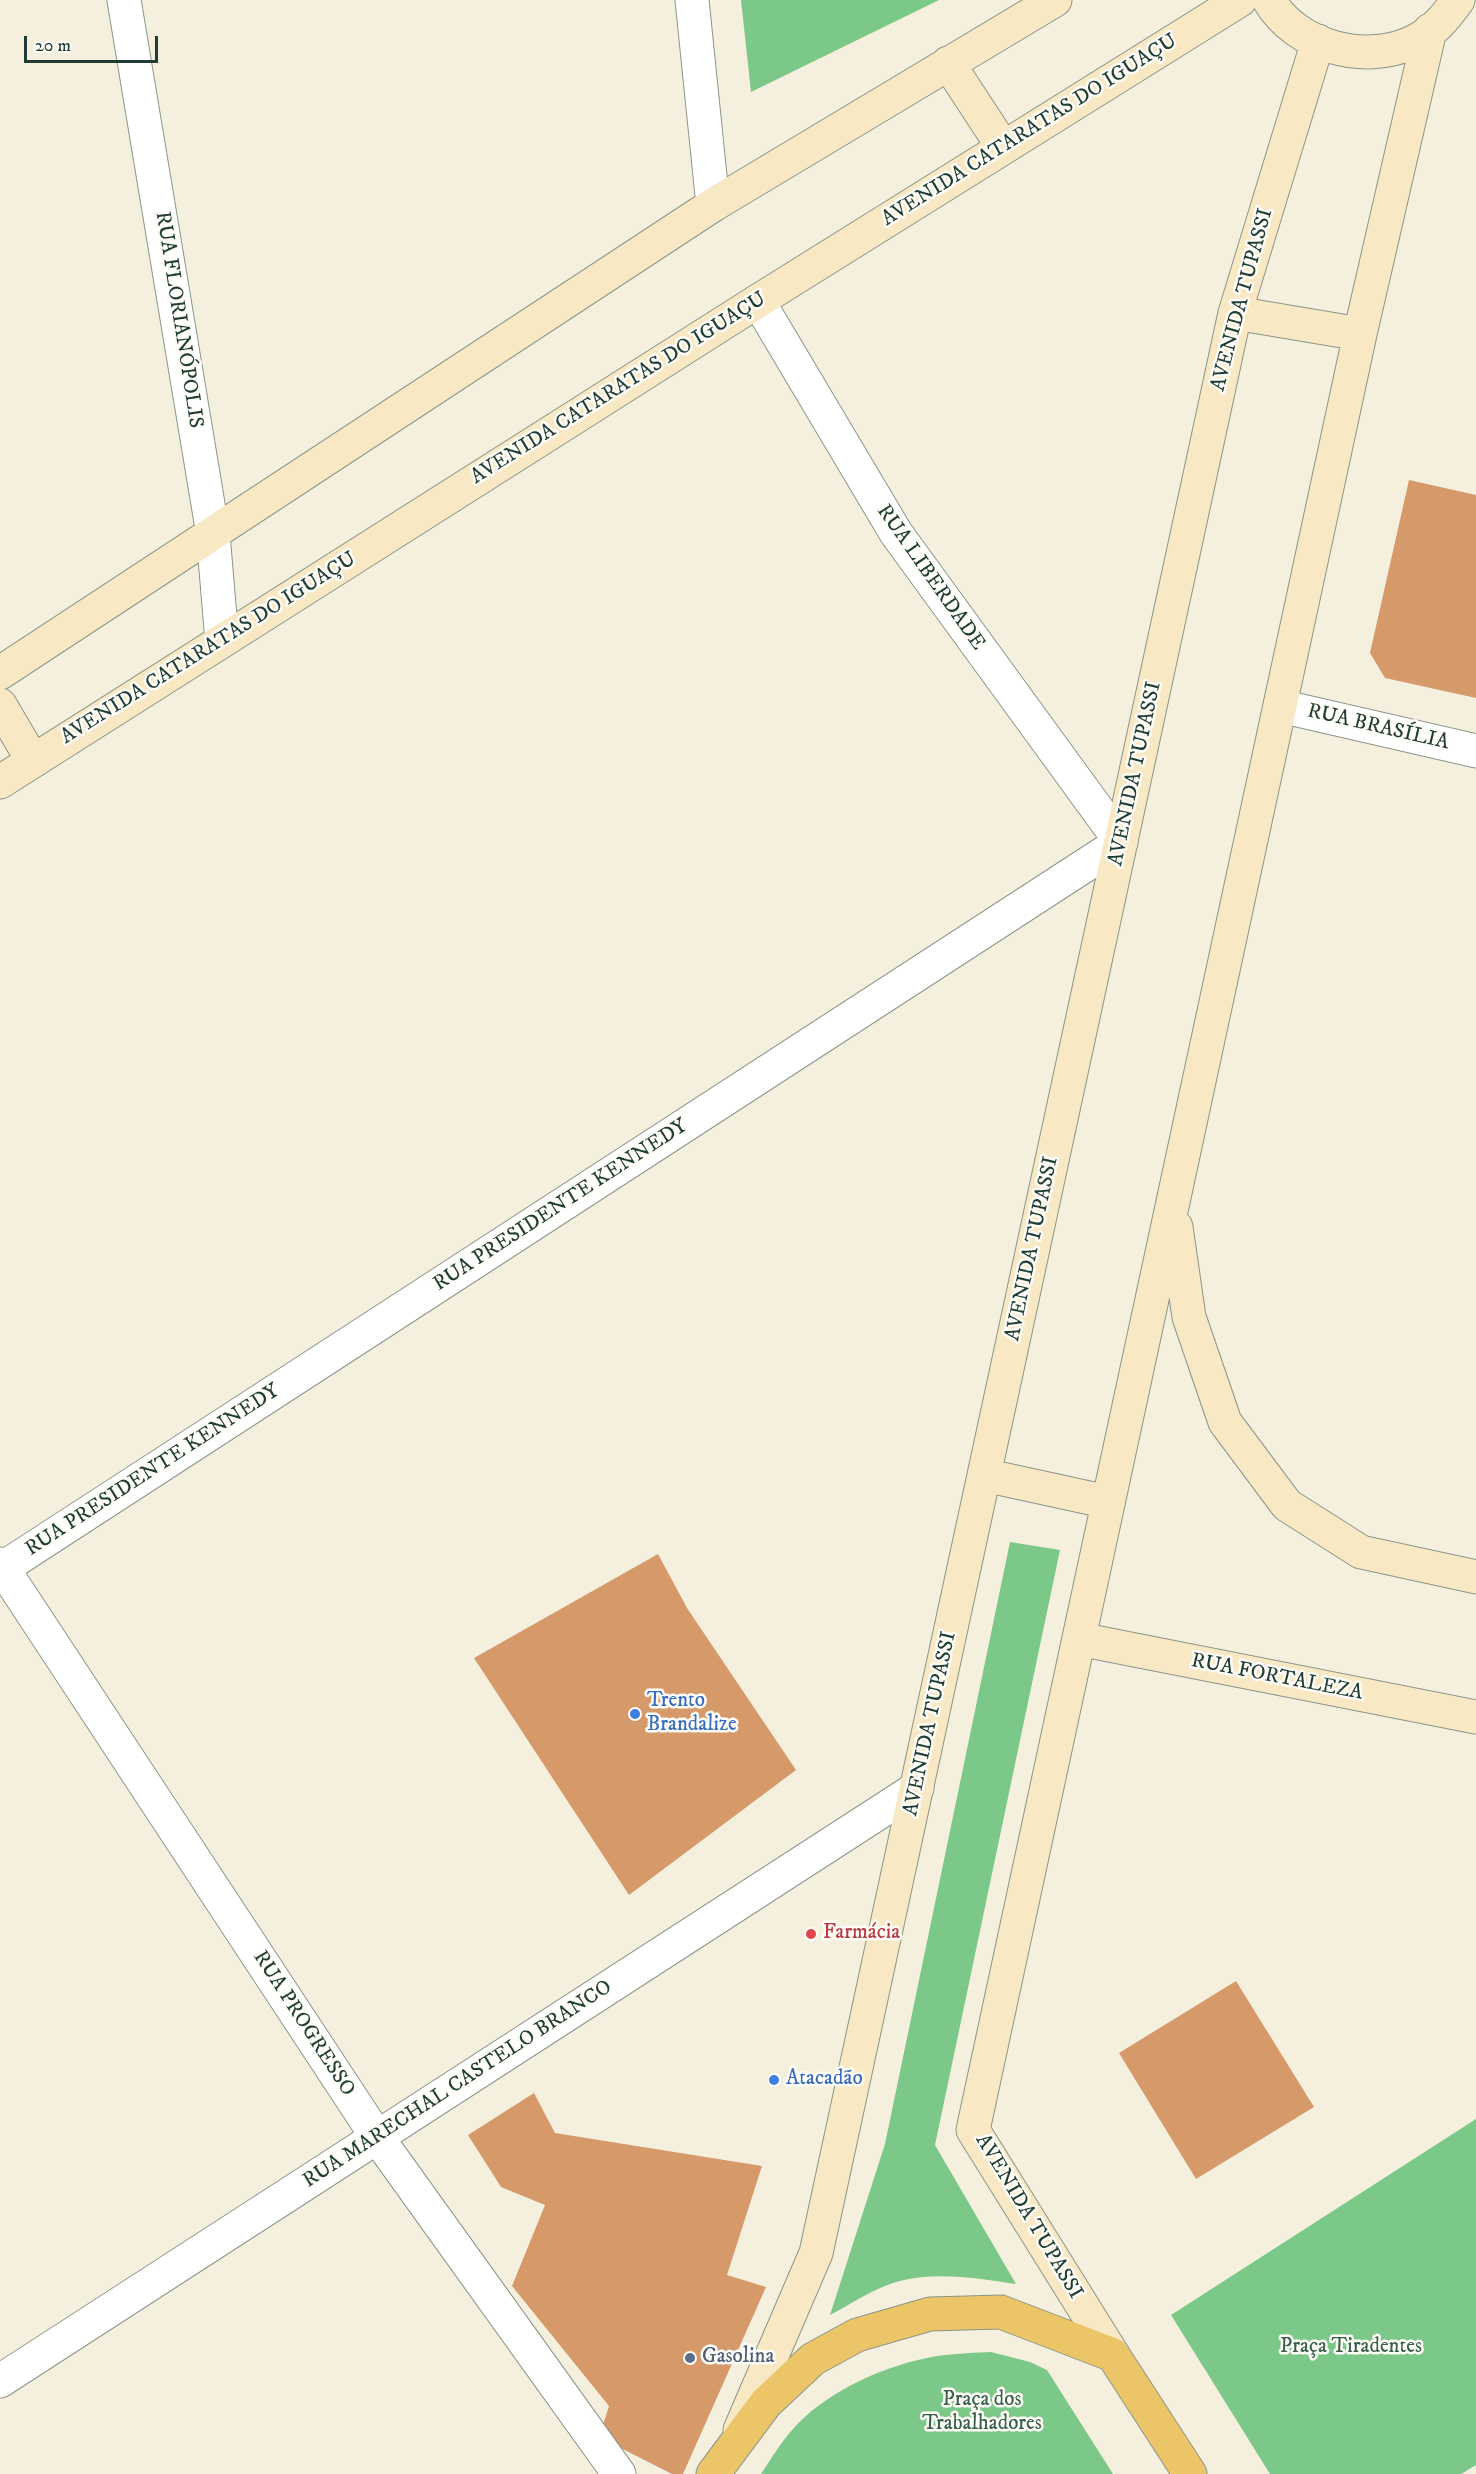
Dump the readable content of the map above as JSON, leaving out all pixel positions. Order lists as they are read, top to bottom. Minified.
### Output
{"streets":{"main road":["AVENIDA CATARATAS DO IGUAÇU","AVENIDA TUPASSI","RUA FORTALEZA"],"street":["RUA FLORIANÓPOLIS","RUA LIBERDADE","RUA BRASÍLIA","RUA PRESIDENTE KENNEDY","RUA PROGRESSO","RUA MARECHAL CASTELO BRANCO"]},"crossings":[["AVENIDA CATARATAS DO IGUAÇU","RUA FLORIANÓPOLIS"],["AVENIDA CATARATAS DO IGUAÇU","RUA LIBERDADE"],["AVENIDA TUPASSI","RUA LIBERDADE"],["AVENIDA TUPASSI","RUA BRASÍLIA"],["AVENIDA TUPASSI","RUA PRESIDENTE KENNEDY"],["AVENIDA TUPASSI","RUA FORTALEZA"],["AVENIDA TUPASSI","RUA MARECHAL CASTELO BRANCO"],["RUA LIBERDADE","RUA PRESIDENTE KENNEDY"],["RUA PRESIDENTE KENNEDY","RUA PROGRESSO"],["RUA PROGRESSO","RUA MARECHAL CASTELO BRANCO"]],"parks":["Praça Tiradentes","Praça dos Trabalhadores"],"places":["Trento Brandalize","Farmácia","Atacadão","Gasolina"],"scale_bar":"20 m"}
